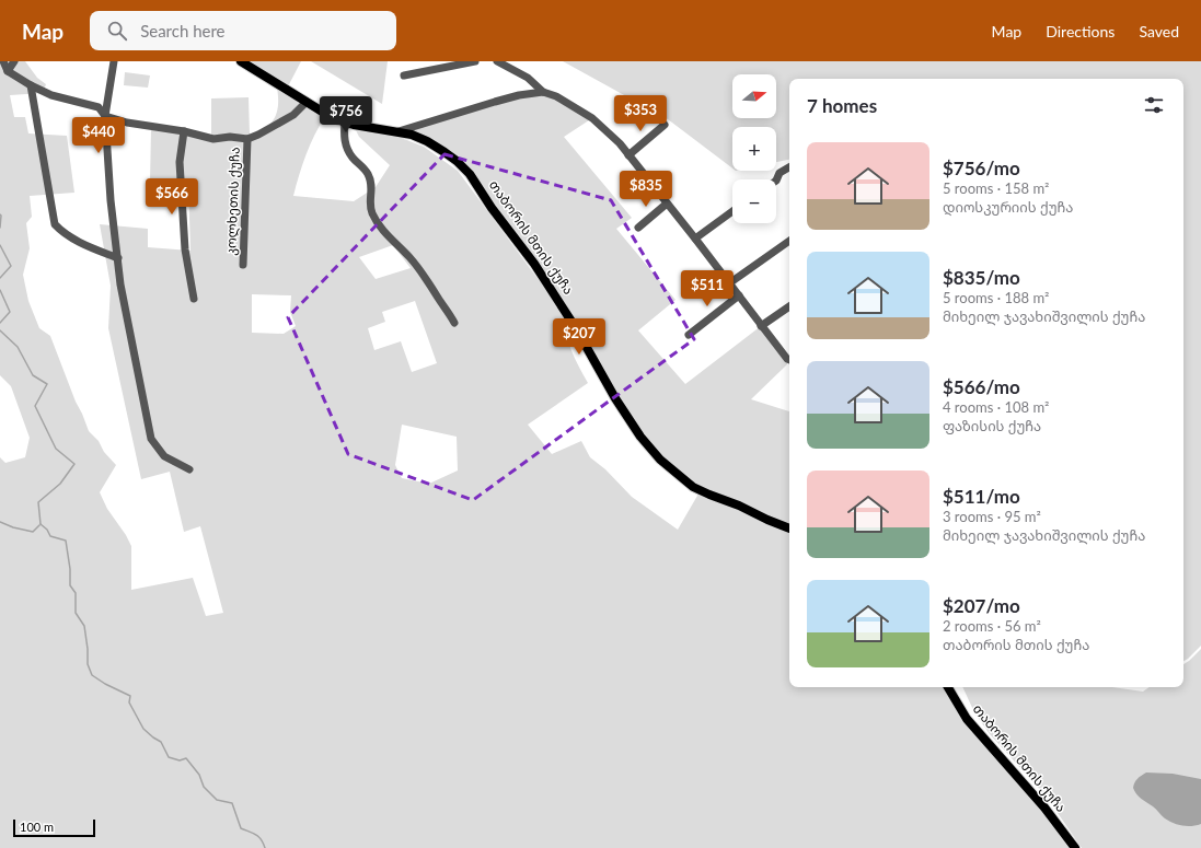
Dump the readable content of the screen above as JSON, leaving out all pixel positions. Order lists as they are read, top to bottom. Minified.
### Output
{"streets":{"main road":["თაბორის მთის ქუჩა"],"street":["კოლხეთის ქუჩა"]},"scale_bar":"100 m","north":"right","page":{"header":"Map","search":"Search here","nav":["Map","Directions","Saved"],"map_buttons":["+","−"],"heading":"7 homes","price":["$353","$756","$440","$835","$566","$511","$207"],"list":[{"name":"$756/mo","note":"5 rooms · 158 m² · დიოსკურიის ქუჩა"},{"name":"$835/mo","note":"5 rooms · 188 m² · მიხეილ ჯავახიშვილის ქუჩა"},{"name":"$566/mo","note":"4 rooms · 108 m² · ფაზისის ქუჩა"},{"name":"$511/mo","note":"3 rooms · 95 m² · მიხეილ ჯავახიშვილის ქუჩა"},{"name":"$207/mo","note":"2 rooms · 56 m² · თაბორის მთის ქუჩა"}],"scale":"100 m"}}
